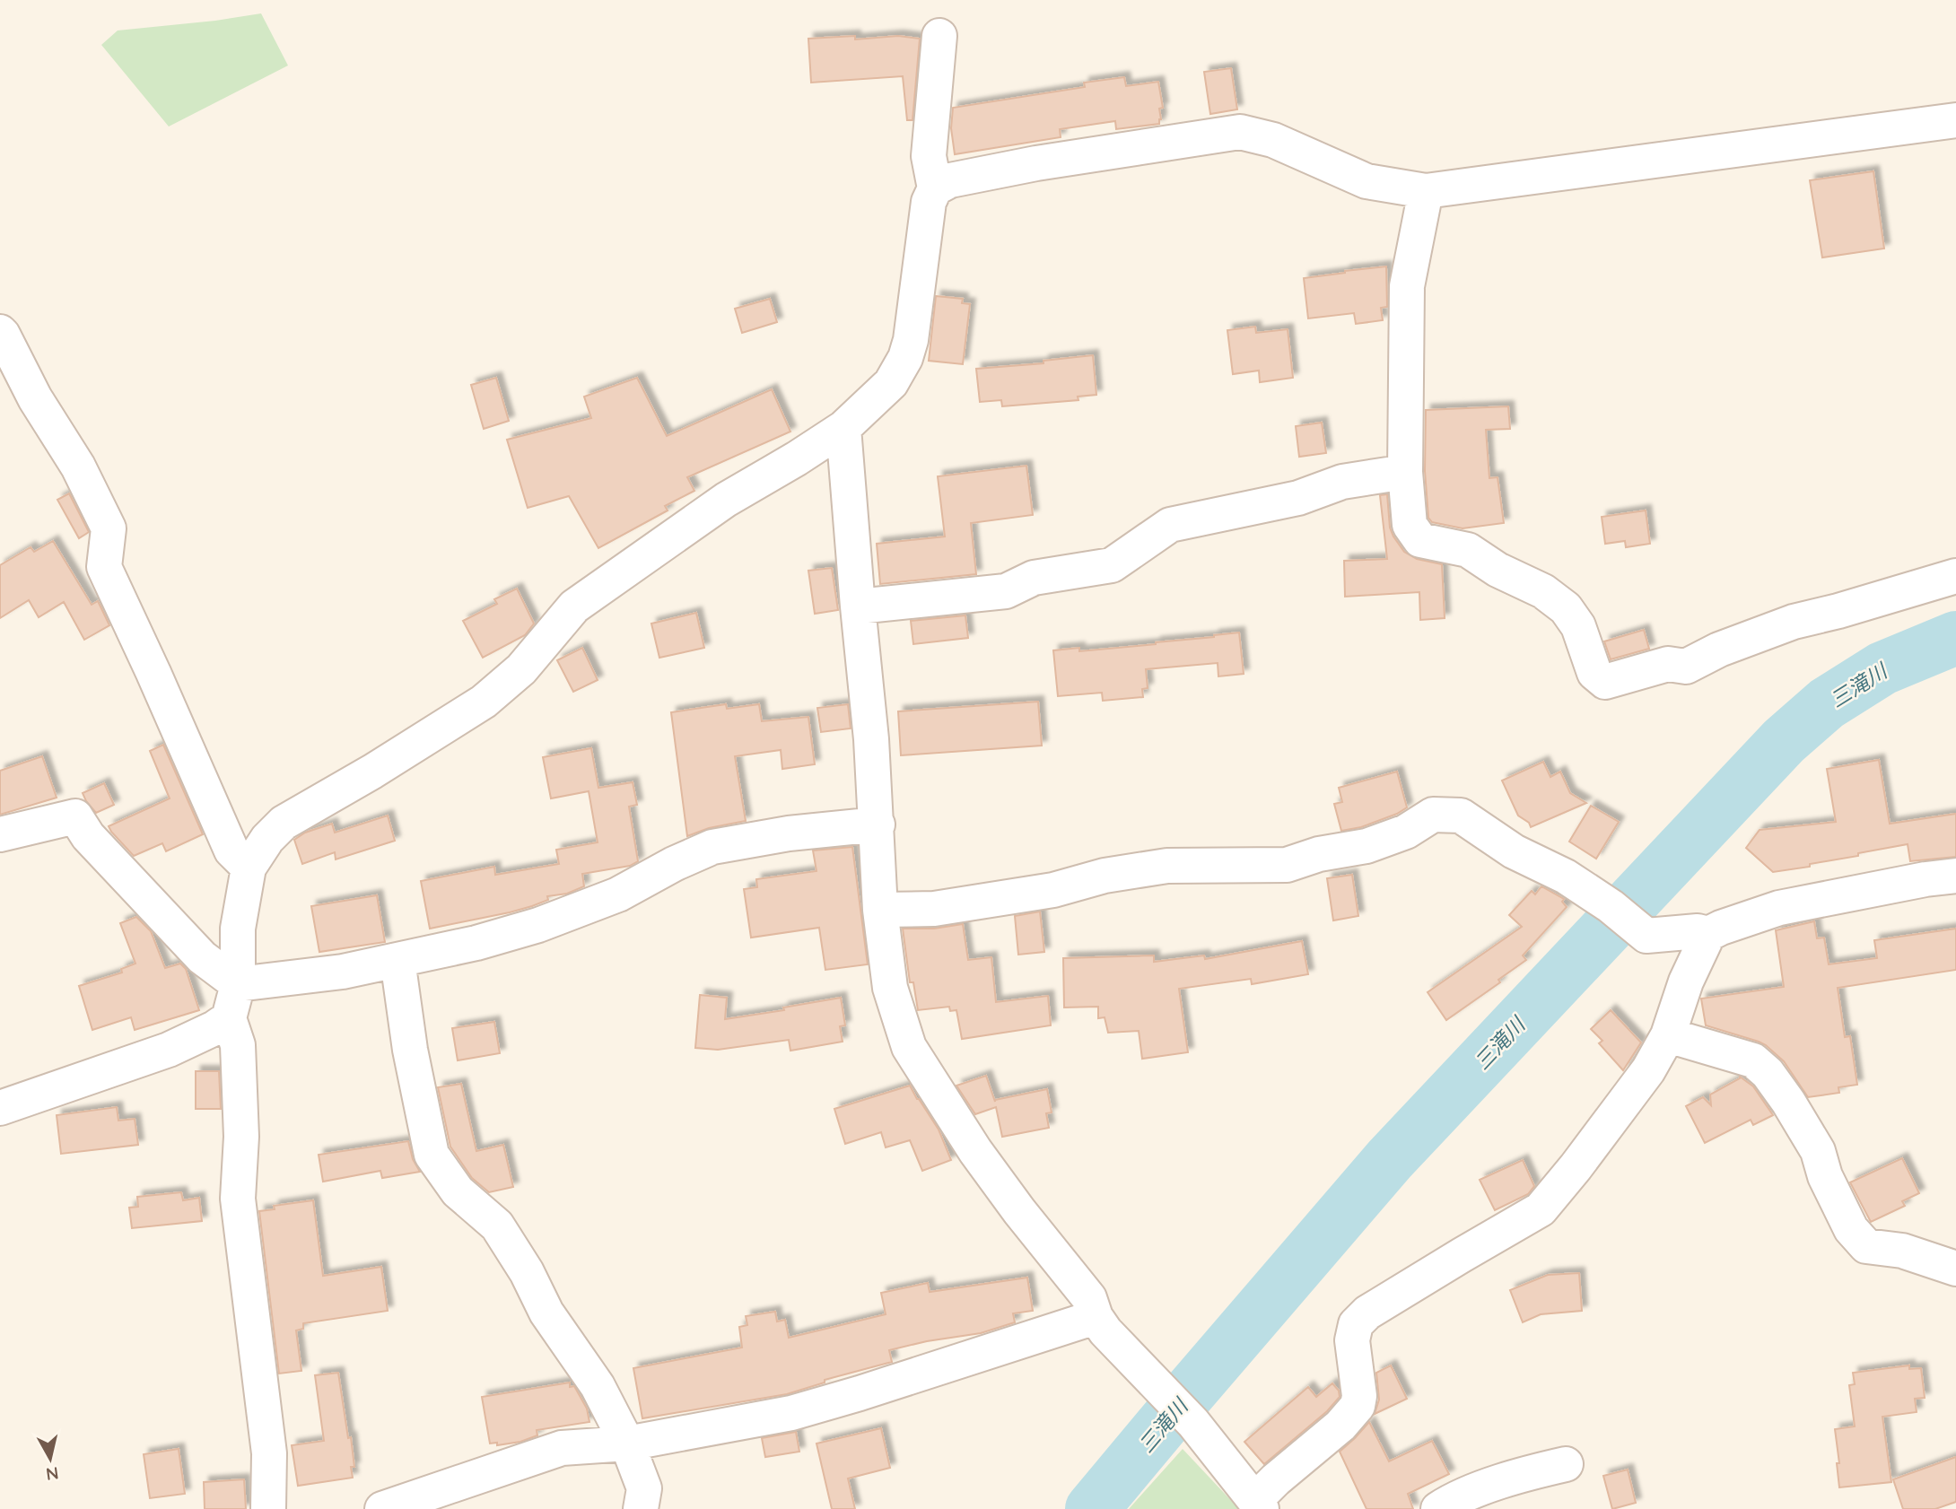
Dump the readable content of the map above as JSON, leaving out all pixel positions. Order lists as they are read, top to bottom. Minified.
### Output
{"water":["三滝川"],"north":"bottom"}
